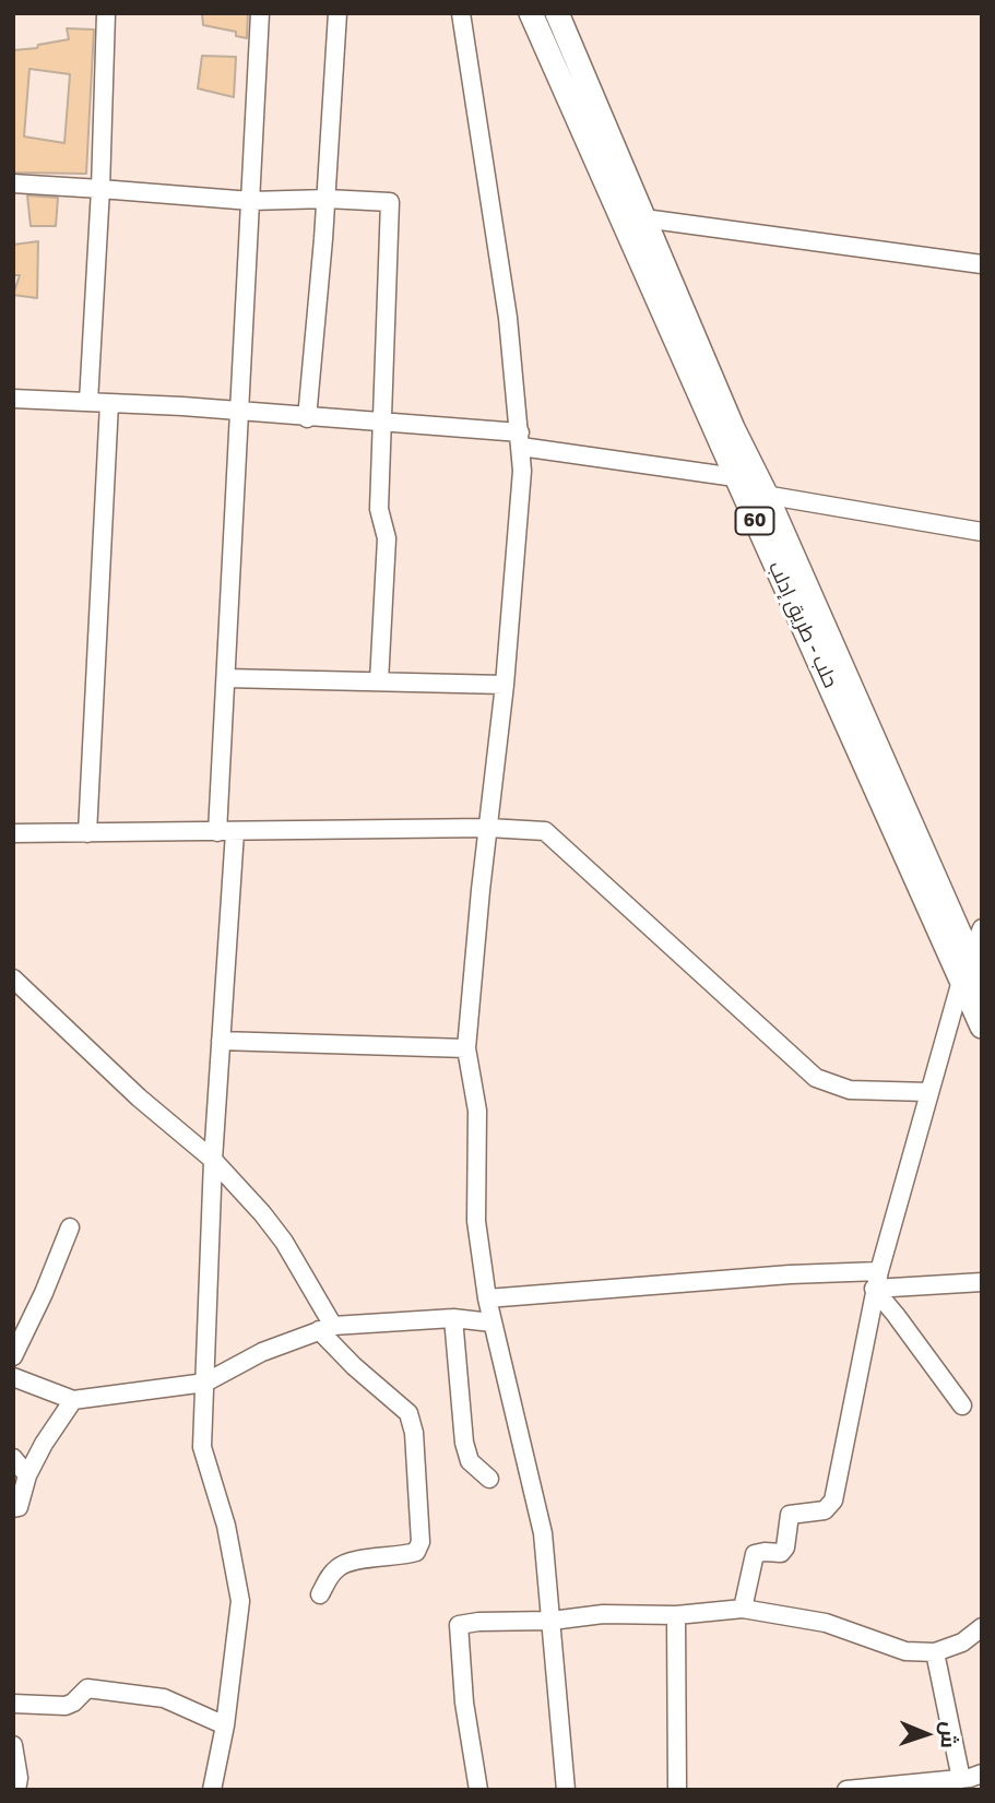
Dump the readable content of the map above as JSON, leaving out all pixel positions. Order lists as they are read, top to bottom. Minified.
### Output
{"streets":{"main road":["60","حلب - طريق إدلب"]},"north":"right"}
